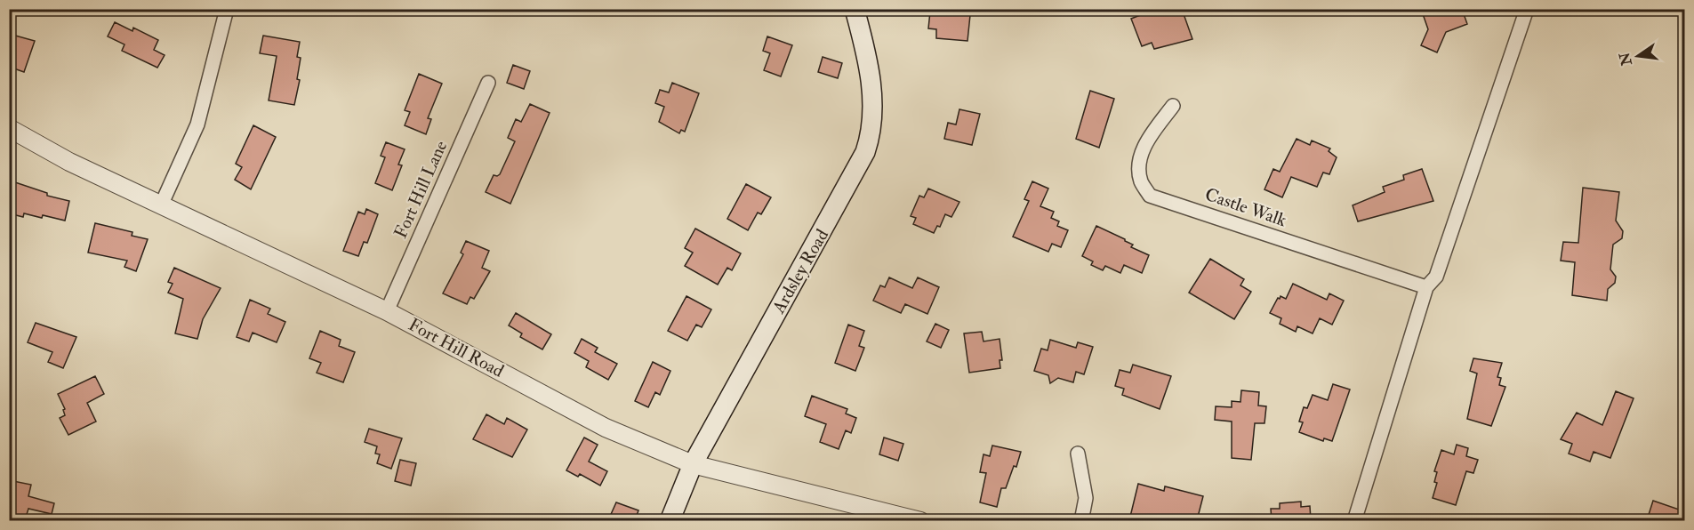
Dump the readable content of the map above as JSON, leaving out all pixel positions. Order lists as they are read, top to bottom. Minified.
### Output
{"streets":{"main road":["Ardsley Road"],"street":["Fort Hill Lane","Castle Walk","Fort Hill Road"]},"crossings":[["Fort Hill Lane","Fort Hill Road"],["Ardsley Road","Fort Hill Road"]],"north":"left"}
